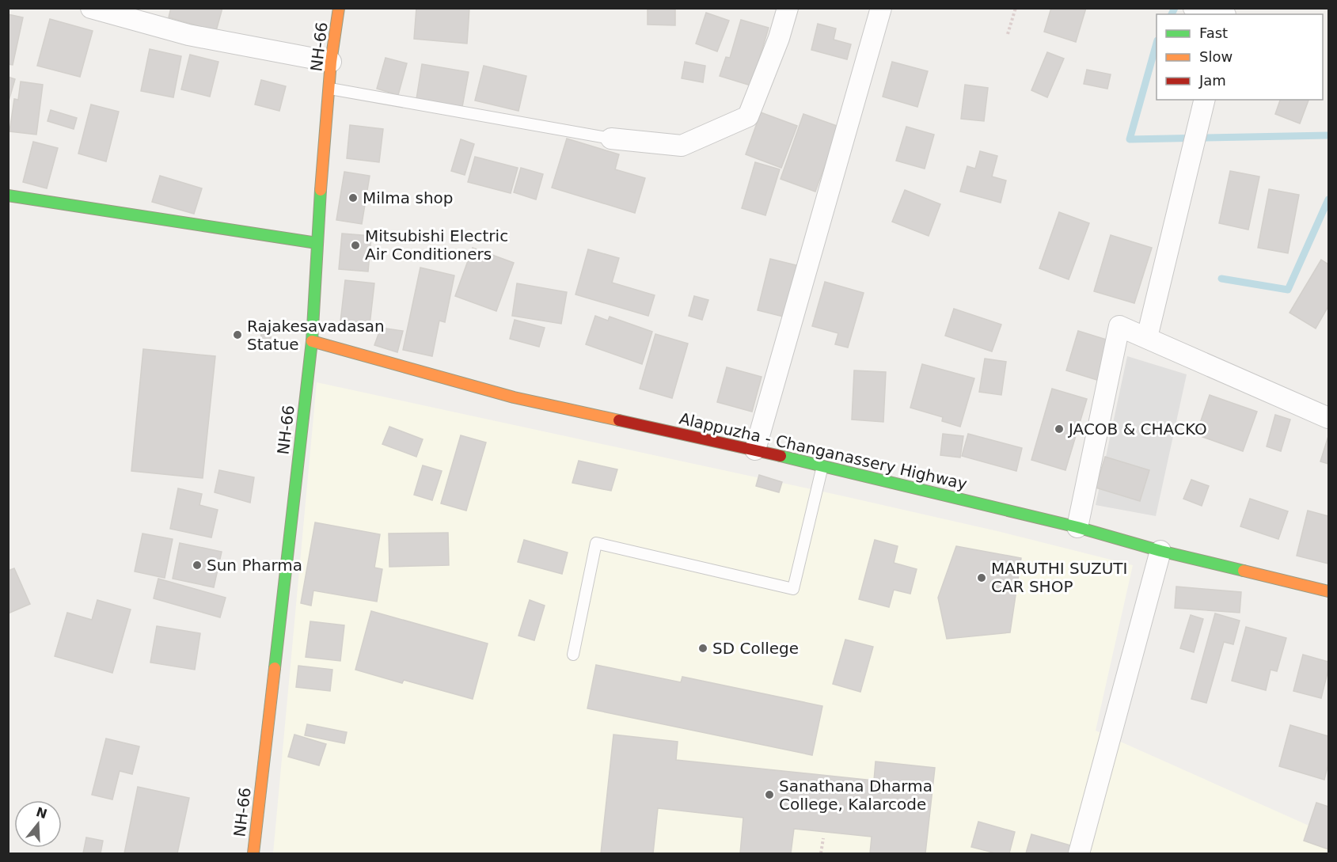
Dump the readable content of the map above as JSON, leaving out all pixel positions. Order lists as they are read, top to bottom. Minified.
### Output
{"streets":{"main road":["NH-66","Alappuzha - Changanassery Highway"]},"crossings":[["NH-66","Alappuzha - Changanassery Highway"]],"places":["Milma shop","Mitsubishi Electric Air Conditioners","Rajakesavadasan Statue","JACOB & CHACKO","Sun Pharma","MARUTHI SUZUTI CAR SHOP","SD College","Sanathana Dharma College, Kalarcode"],"legend":["Fast","Slow","Jam"],"north":"top"}
